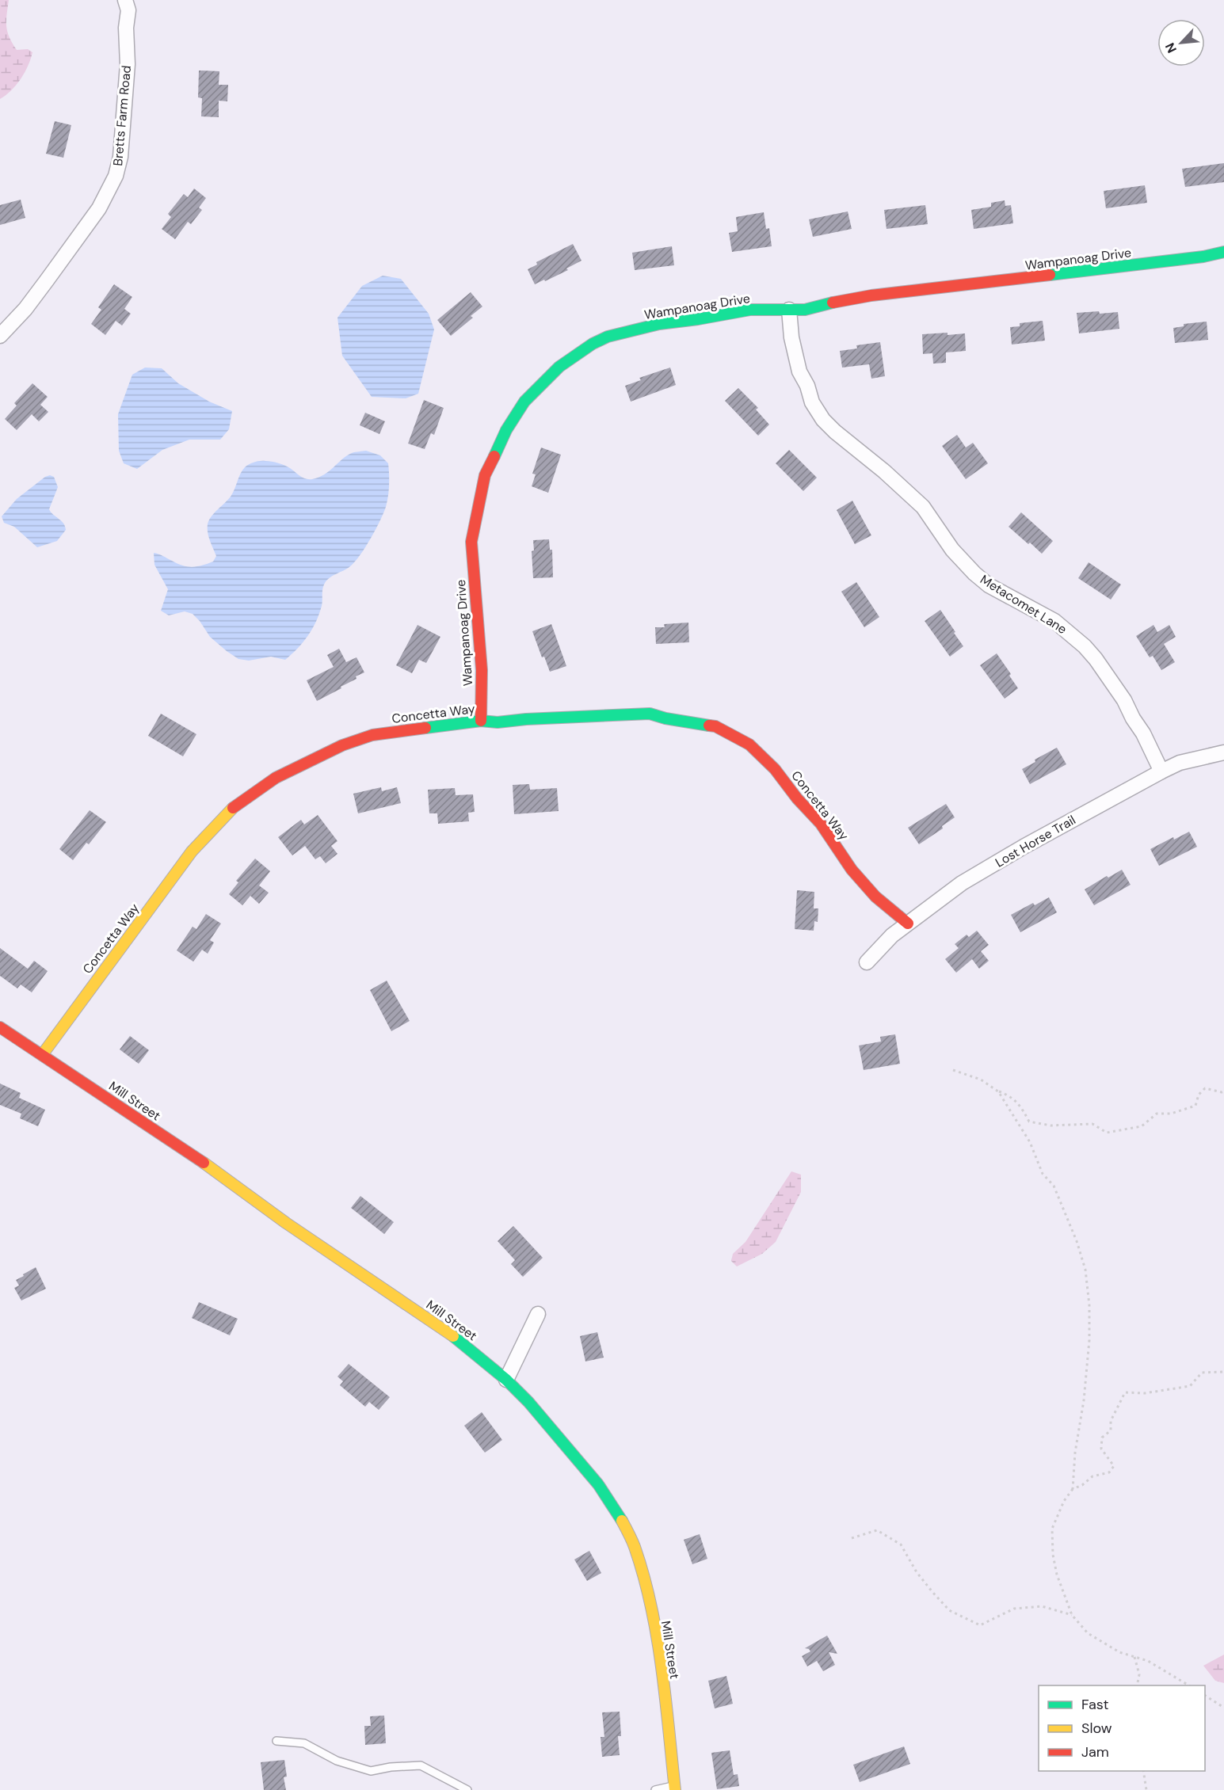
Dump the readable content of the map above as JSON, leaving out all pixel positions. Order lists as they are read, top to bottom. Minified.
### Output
{"streets":{"street":["Bretts Farm Road","Wampanoag Drive","Metacomet Lane","Concetta Way","Lost Horse Trail","Mill Street"]},"crossings":[["Wampanoag Drive","Metacomet Lane"],["Wampanoag Drive","Concetta Way"],["Metacomet Lane","Lost Horse Trail"],["Concetta Way","Lost Horse Trail"],["Concetta Way","Mill Street"]],"legend":["Fast","Slow","Jam"],"north":"bottom left"}
